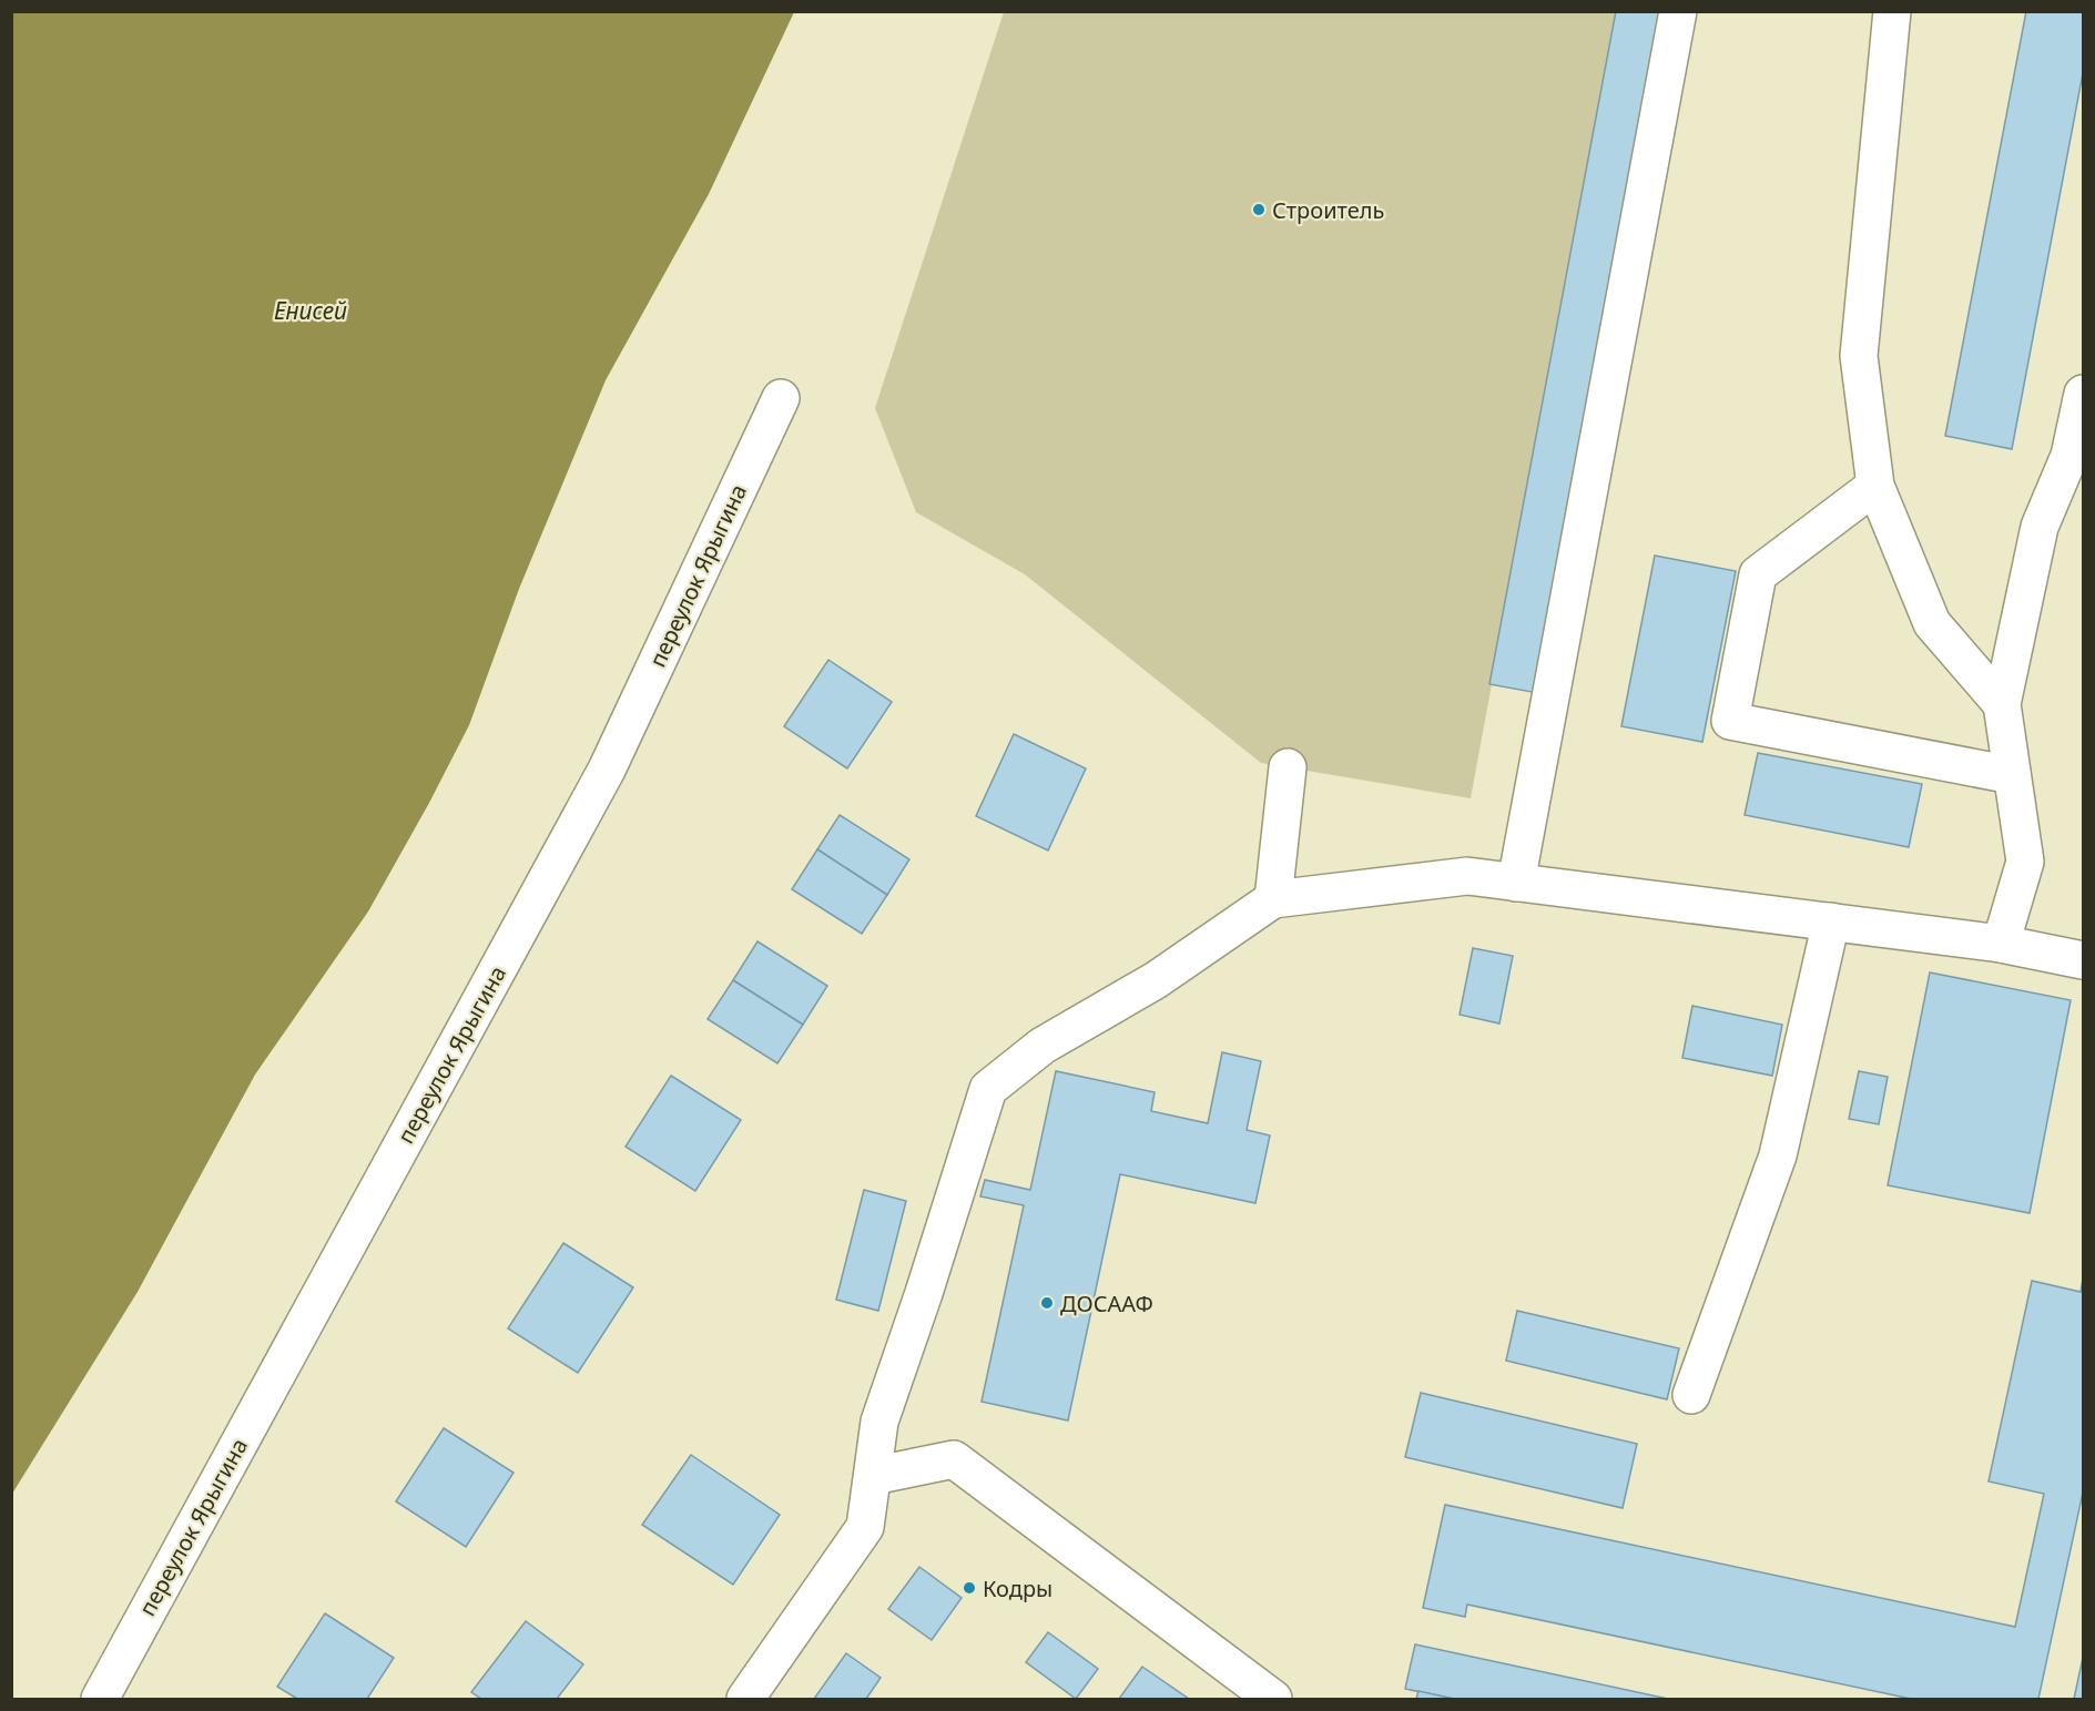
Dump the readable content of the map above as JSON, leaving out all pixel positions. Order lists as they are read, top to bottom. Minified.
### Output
{"streets":{"street":["переулок Ярыгина"]},"water":["Енисей"],"places":["Строитель","ДОСААФ","Кодры"]}
